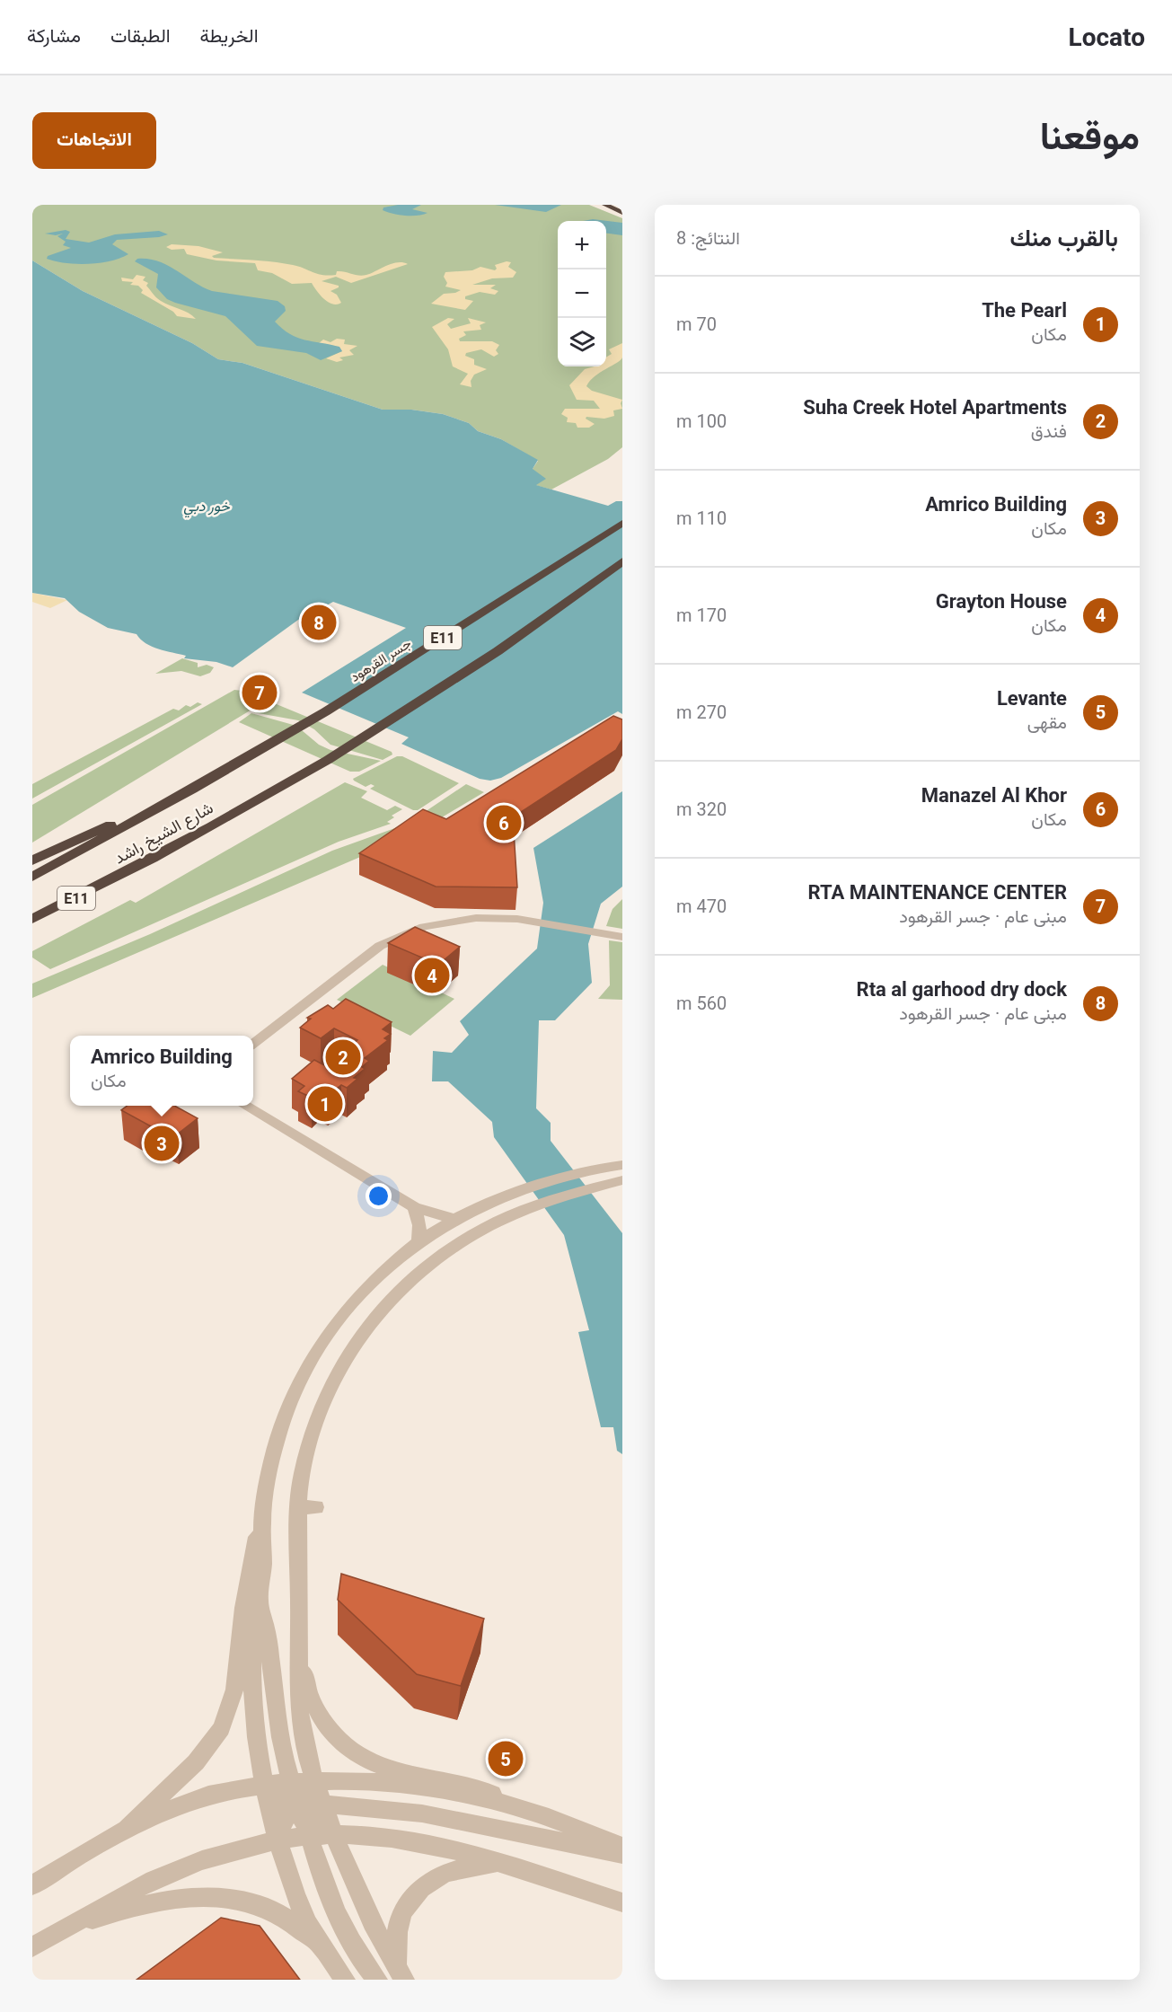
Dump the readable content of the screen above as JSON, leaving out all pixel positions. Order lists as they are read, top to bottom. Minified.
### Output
{"streets":{"highway":["E11","جسر القرهود","شارع الشيخ راشد"]},"crossings":[["E11","شارع الشيخ راشد"],["جسر القرهود","شارع الشيخ راشد"]],"water":["خور دبي"],"page":{"header":"Locato","nav":["الخريطة","الطبقات","مشاركة"],"title":"موقعنا","buttons":"الاتجاهات","heading":["بالقرب منك","النتائج: 8"],"map_buttons":["+","−"],"list":[{"mark":"1","name":"The Pearl","note":"مكان","value":"70 m"},{"mark":"2","name":"Suha Creek Hotel Apartments","note":"فندق","value":"100 m"},{"mark":"3","name":"Amrico Building","note":"مكان","value":"110 m"},{"mark":"4","name":"Grayton House","note":"مكان","value":"170 m"},{"mark":"5","name":"Levante","note":"مقهى","value":"270 m"},{"mark":"6","name":"Manazel Al Khor","note":"مكان","value":"320 m"},{"mark":"7","name":"RTA MAINTENANCE CENTER","note":"مبنى عام · جسر القرهود","value":"470 m"},{"mark":"8","name":"Rta al garhood dry dock","note":"مبنى عام · جسر القرهود","value":"560 m"}],"pins":["8","7","6","4","2","1","3","5"],"popup":["Amrico Building","مكان"]}}
